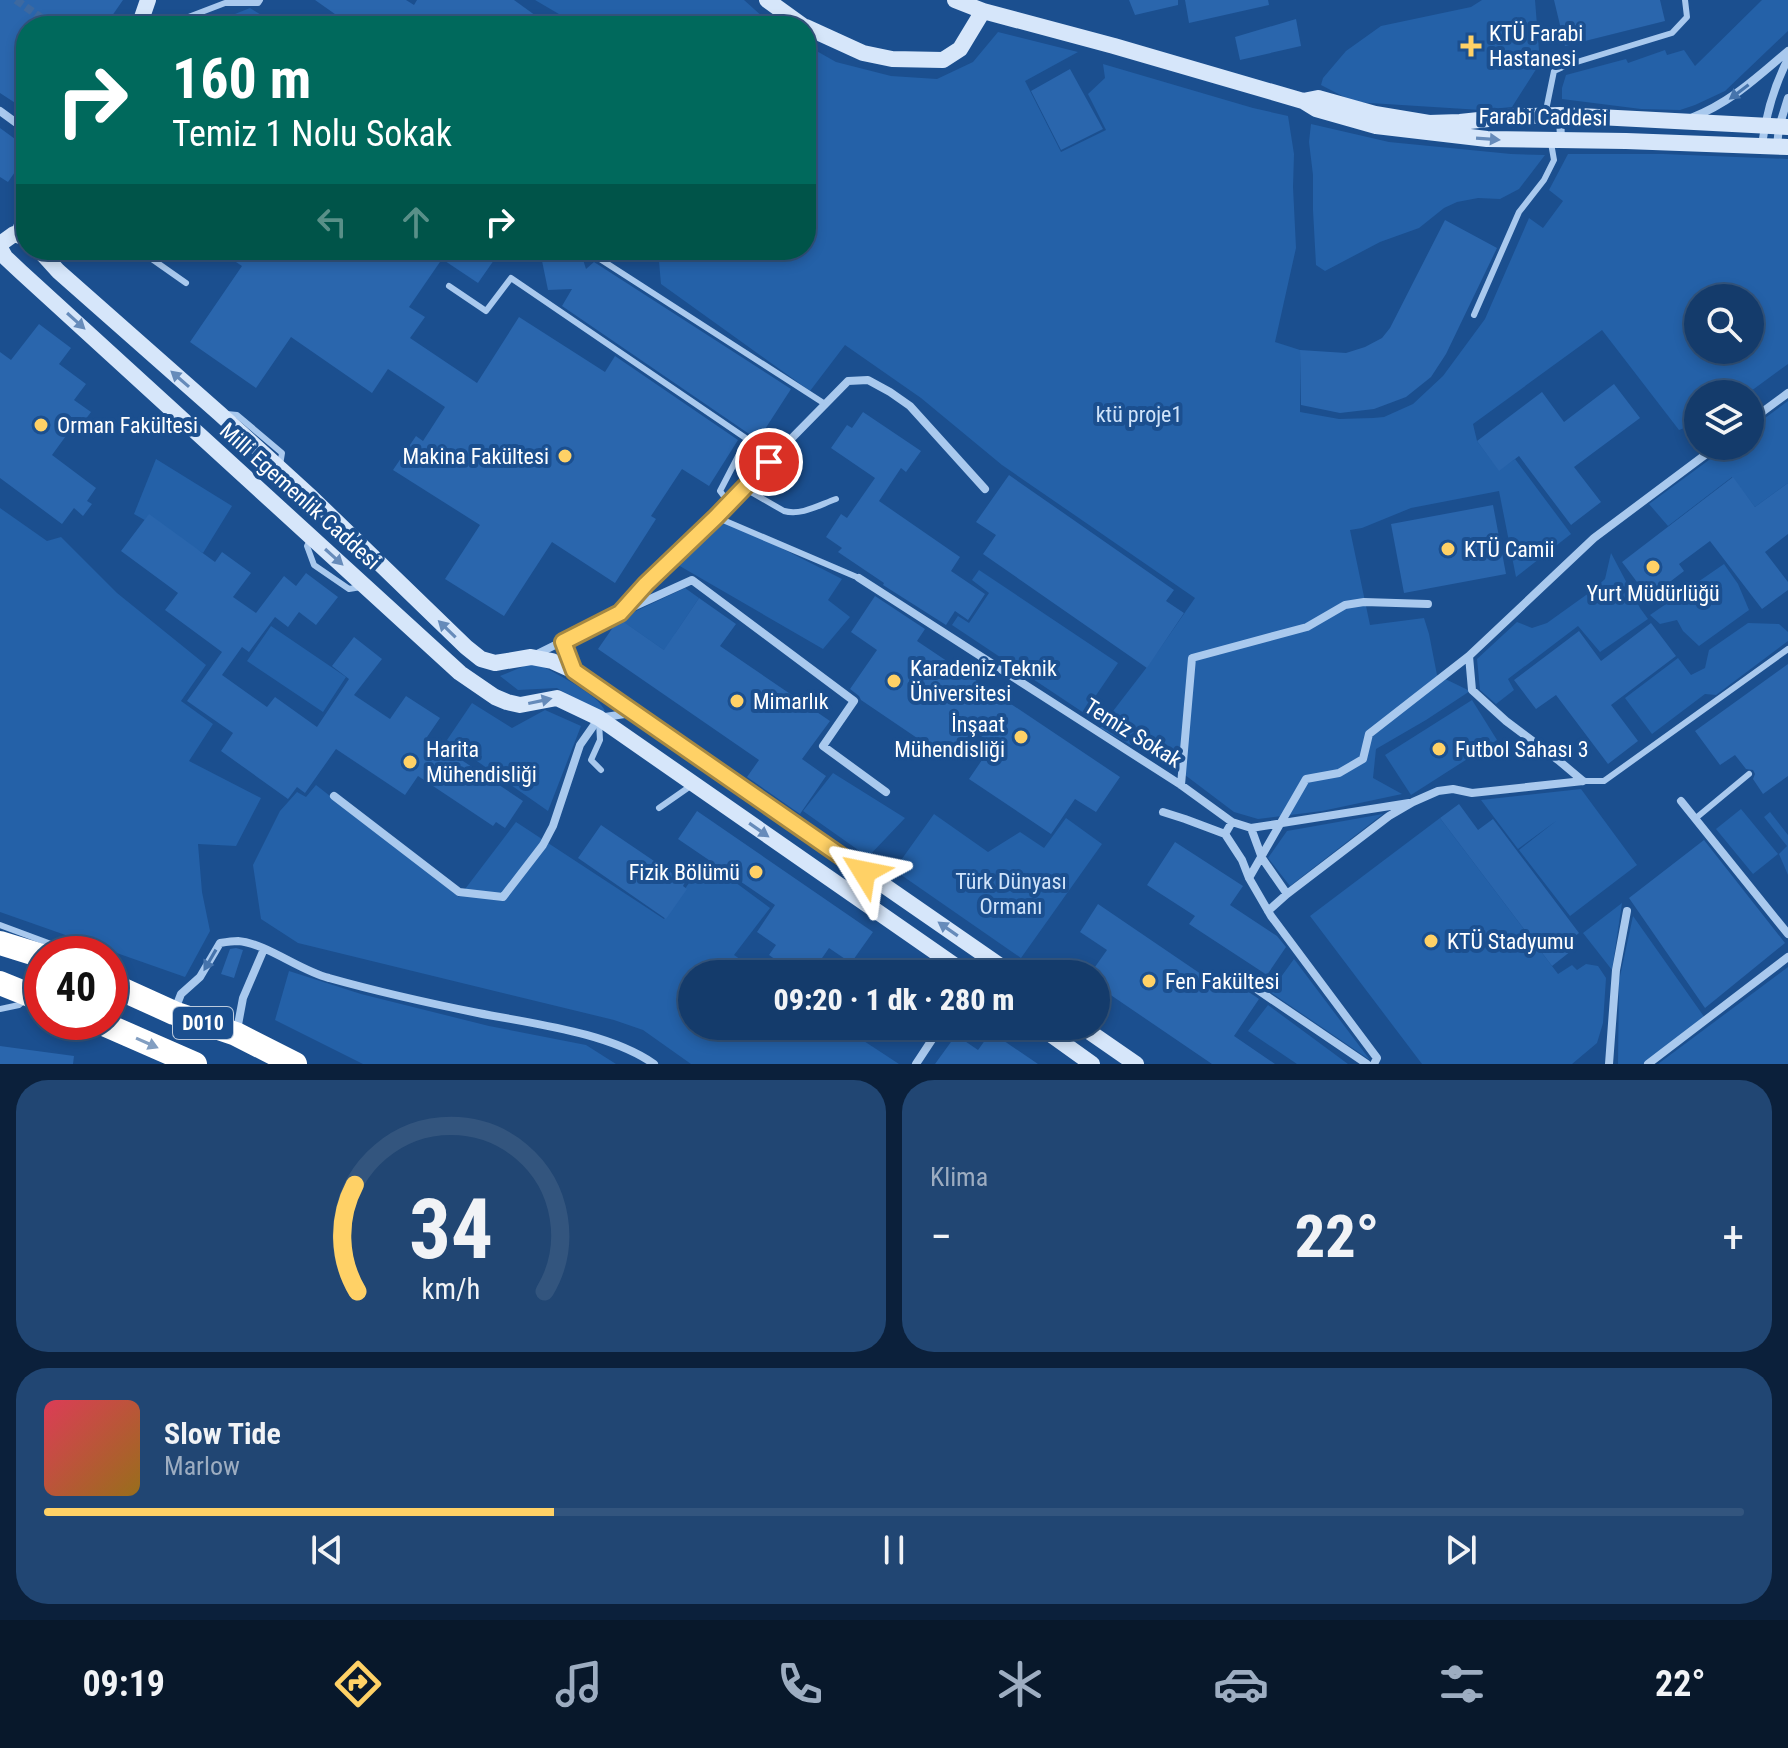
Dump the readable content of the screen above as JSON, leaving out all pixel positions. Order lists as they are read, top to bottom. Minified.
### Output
{"streets":{"highway":["D010"],"street":["Farabi Caddesi","Milli Egemenlik Caddesi","Temiz Sokak"]},"parks":["ktü proje1","Türk Dünyası Ormanı"],"places":{"health":["KTÜ Farabi Hastanesi"],"other":["Orman Fakültesi","Makina Fakültesi","KTÜ Camii","Yurt Müdürlüğü","Karadeniz Teknik Üniversitesi","Mimarlık","İnşaat Mühendisliği","Futbol Sahası 3","Harita Mühendisliği","Fizik Bölümü","KTÜ Stadyumu","Fen Fakültesi"]},"page":{"turn":["160 m","Temiz 1 Nolu Sokak"],"limit":"40","trip":"09:20 · 1 dk · 280 m","tile":"Klima","heat":["−","22°","+"],"song":["Slow Tide","Marlow"],"tabs":["09:19","22°"],"gauge":["34","km/h"]}}
